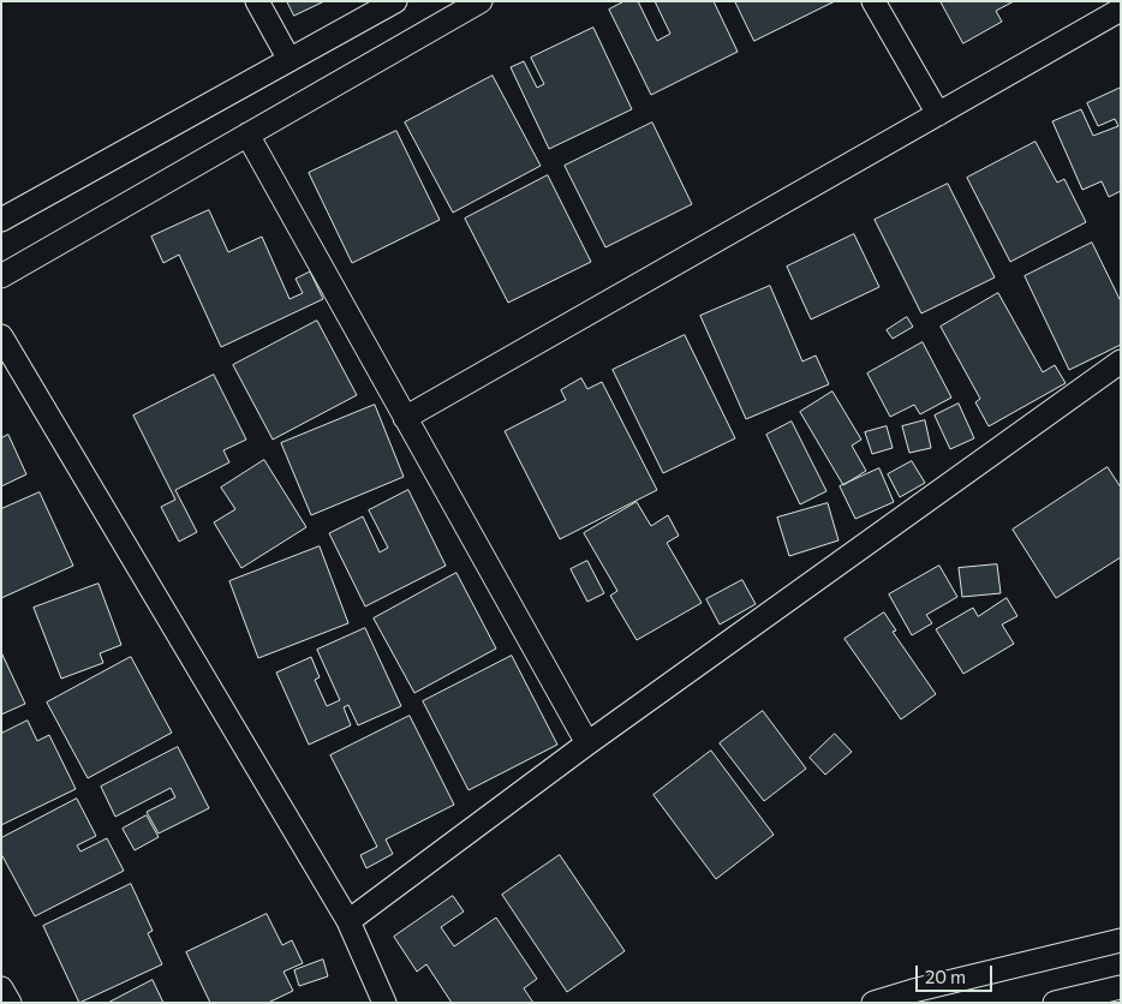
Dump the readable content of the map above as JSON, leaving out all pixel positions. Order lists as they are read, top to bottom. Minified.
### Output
{"scale_bar":"20 m"}
